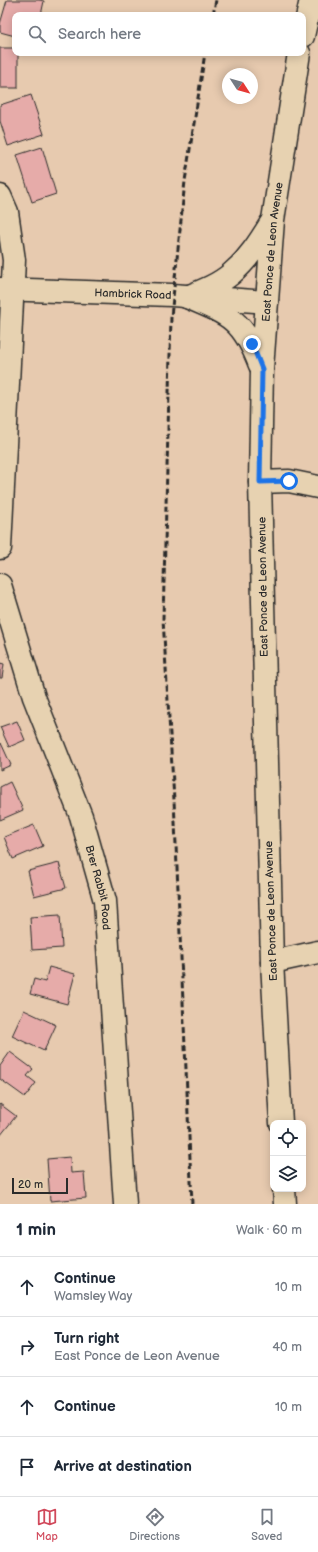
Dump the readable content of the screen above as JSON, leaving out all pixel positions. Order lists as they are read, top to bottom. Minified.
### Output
{"streets":{"main road":["East Ponce de Leon Avenue","Hambrick Road","Brer Rabbit Road"]},"crossings":[["East Ponce de Leon Avenue","Hambrick Road"]],"scale_bar":"20 m","north":"bottom right","page":{"search":"Search here","scale":"20 m","heading":["1 min","Walk · 60 m"],"list":[["Continue","Wamsley Way","10 m"],["Turn right","East Ponce de Leon Avenue","40 m"],["Continue","10 m"],"Arrive at destination"],"nav":["Map","Directions","Saved"]}}
